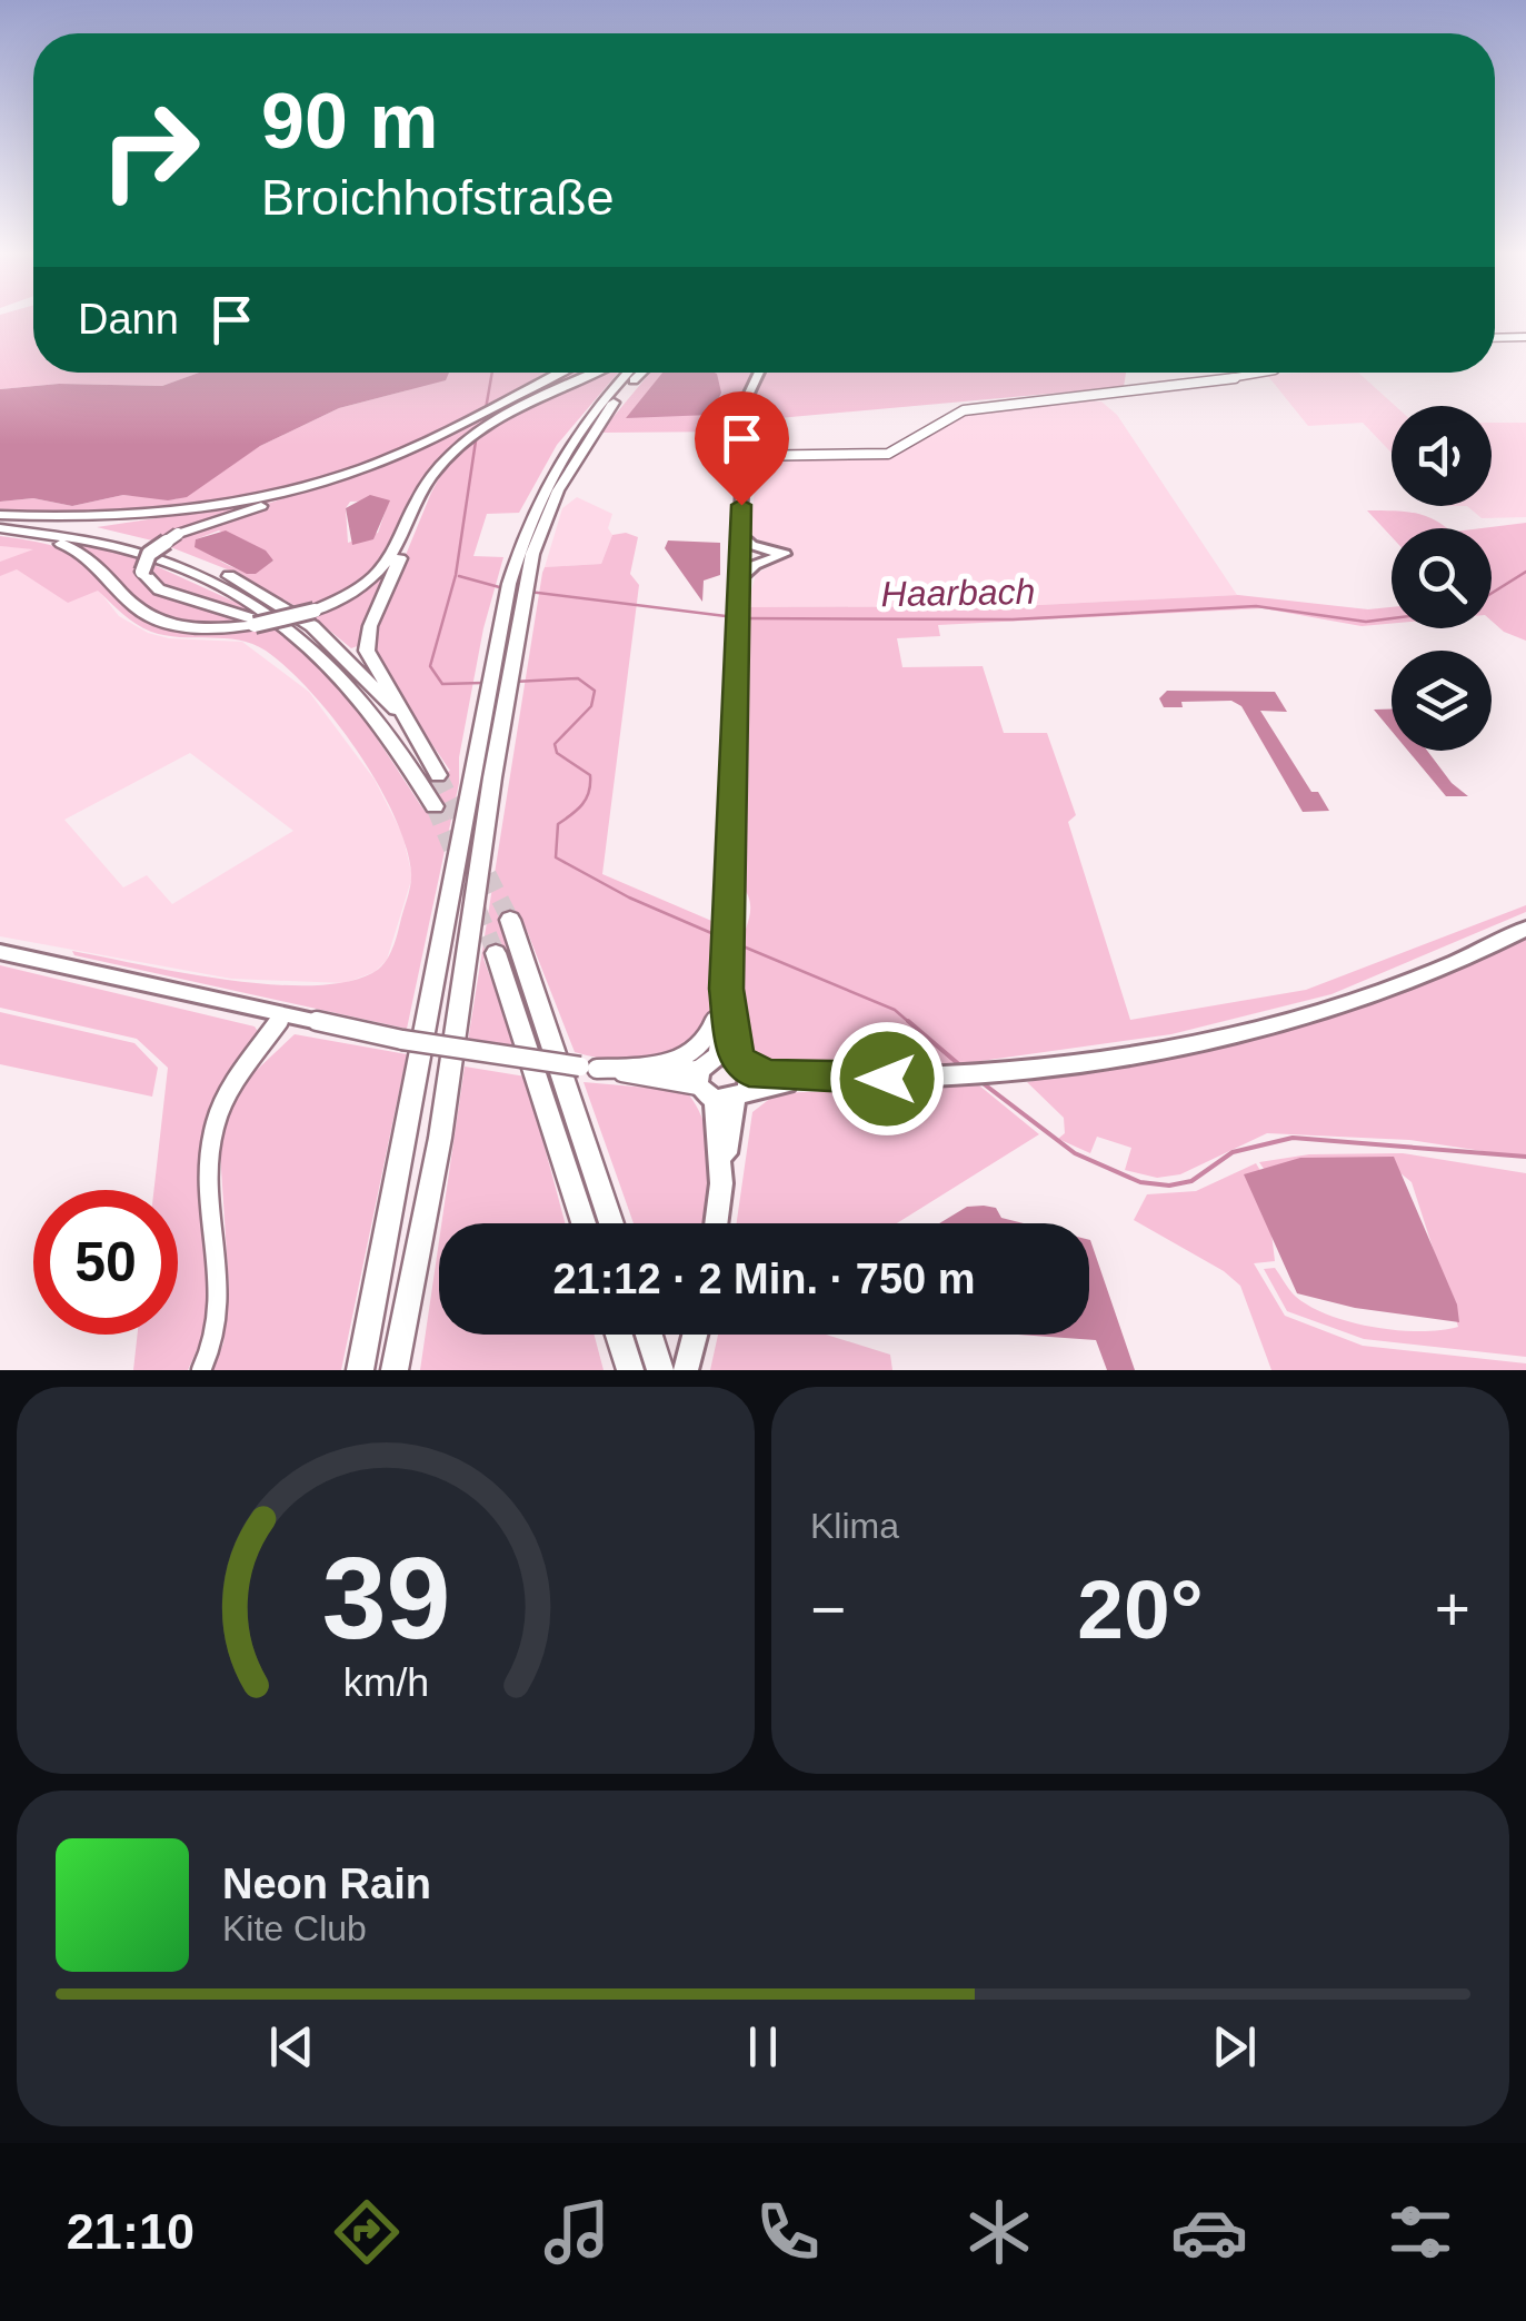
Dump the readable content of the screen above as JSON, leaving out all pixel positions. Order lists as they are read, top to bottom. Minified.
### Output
{"water":["Haarbach"],"page":{"turn":["90 m","Broichhofstraße"],"then":"Dann","limit":"50","trip":"21:12 · 2 Min. · 750 m","tile":"Klima","heat":["−","20°","+"],"song":["Neon Rain","Kite Club"],"tabs":"21:10","gauge":["39","km/h"]}}
